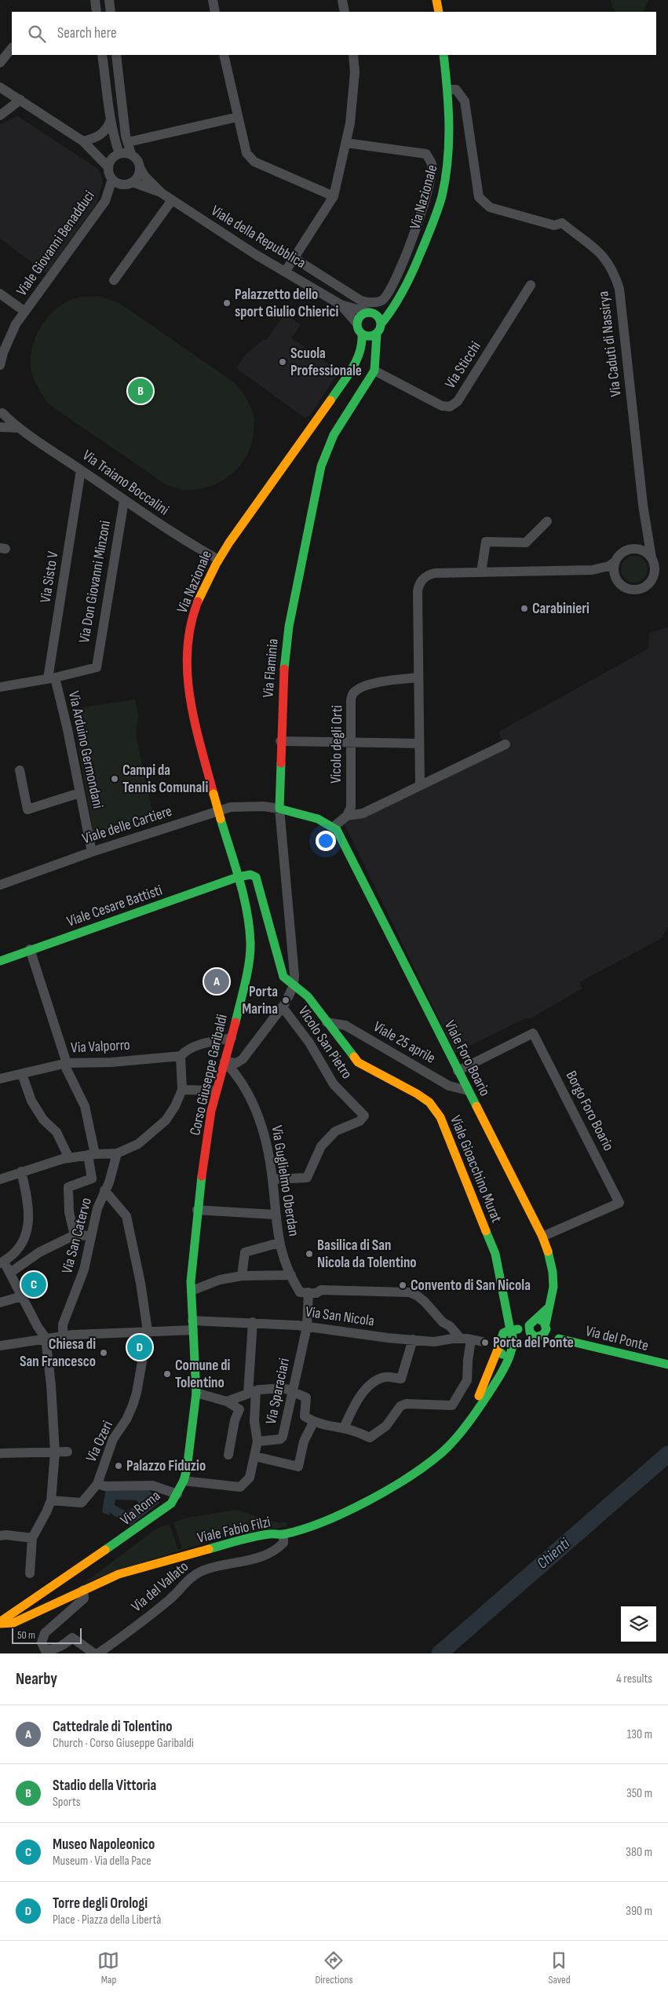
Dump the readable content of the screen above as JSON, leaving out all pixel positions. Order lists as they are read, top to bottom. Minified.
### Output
{"streets":{"main road":["Via Nazionale","Via Flaminia","Viale delle Cartiere","Viale Cesare Battisti","Viale Foro Boario","Corso Giuseppe Garibaldi","Viale Gioacchino Murat","Via del Ponte","Via Roma","Viale Fabio Filzi"],"street":["Viale della Repubblica","Viale Giovanni Benadduci","Via Caduti di Nassirya","Via Sticchi","Via Traiano Boccalini","Via Sisto V","Via Don Giovanni Minzoni","Vicolo degli Orti","Via Arduino Germondani","Vicolo San Pietro","Viale 25 aprile","Via Valporro","Borgo Foro Boario","Via Guglielmo Oberdan","Via San Catervo","Via San Nicola","Via Sparaciari","Via Ozeri","Via del Vallato"]},"crossings":[["Via Nazionale","Viale della Repubblica"],["Via Nazionale","Via Caduti di Nassirya"],["Via Nazionale","Via Traiano Boccalini"],["Via Nazionale","Via Flaminia"],["Via Nazionale","Viale Cesare Battisti"],["Via Nazionale","Corso Giuseppe Garibaldi"],["Via Nazionale","Viale Gioacchino Murat"],["Viale della Repubblica","Viale Giovanni Benadduci"],["Viale della Repubblica","Via Flaminia"],["Via Sticchi","Via Flaminia"],["Via Traiano Boccalini","Via Sisto V"],["Via Traiano Boccalini","Via Don Giovanni Minzoni"],["Via Sisto V","Via Don Giovanni Minzoni"],["Via Sisto V","Via Arduino Germondani"],["Via Don Giovanni Minzoni","Via Arduino Germondani"],["Via Flaminia","Viale delle Cartiere"],["Via Flaminia","Vicolo San Pietro"],["Via Flaminia","Corso Giuseppe Garibaldi"],["Via Flaminia","Viale Gioacchino Murat"],["Via Flaminia","Via Guglielmo Oberdan"],["Via Arduino Germondani","Viale delle Cartiere"],["Viale delle Cartiere","Viale Foro Boario"],["Viale Cesare Battisti","Corso Giuseppe Garibaldi"],["Viale Cesare Battisti","Viale Gioacchino Murat"],["Vicolo San Pietro","Via Guglielmo Oberdan"],["Viale 25 aprile","Viale Foro Boario"],["Viale 25 aprile","Viale Gioacchino Murat"],["Via Valporro","Corso Giuseppe Garibaldi"],["Viale Foro Boario","Borgo Foro Boario"],["Viale Foro Boario","Via del Ponte"],["Corso Giuseppe Garibaldi","Viale Gioacchino Murat"],["Corso Giuseppe Garibaldi","Via Guglielmo Oberdan"],["Corso Giuseppe Garibaldi","Via San Nicola"],["Corso Giuseppe Garibaldi","Via Roma"],["Viale Gioacchino Murat","Viale Fabio Filzi"],["Via Guglielmo Oberdan","Via Sparaciari"],["Via San Catervo","Via San Nicola"],["Via San Catervo","Via Ozeri"],["Via San Nicola","Via Sparaciari"],["Via San Nicola","Via Ozeri"],["Via San Nicola","Via Roma"],["Via San Nicola","Viale Fabio Filzi"],["Via Roma","Viale Fabio Filzi"],["Viale Fabio Filzi","Via del Vallato"]],"water":["Chienti"],"places":["Palazzetto dello sport Giulio Chierici","Scuola Professionale","Carabinieri","Campi da Tennis Comunali","Porta Marina","Basilica di San Nicola da Tolentino","Convento di San Nicola","Porta del Ponte","Chiesa di San Francesco","Comune di Tolentino","Palazzo Fiduzio"],"scale_bar":"50 m","page":{"search":"Search here","pins":["B","A","C","D"],"scale":"50 m","heading":["Nearby","4 results"],"list":[{"mark":"A","name":"Cattedrale di Tolentino","note":"Church · Corso Giuseppe Garibaldi","value":"130 m"},{"mark":"B","name":"Stadio della Vittoria","note":"Sports","value":"350 m"},{"mark":"C","name":"Museo Napoleonico","note":"Museum · Via della Pace","value":"380 m"},{"mark":"D","name":"Torre degli Orologi","note":"Place · Piazza della Libertà","value":"390 m"}],"nav":["Map","Directions","Saved"]}}
